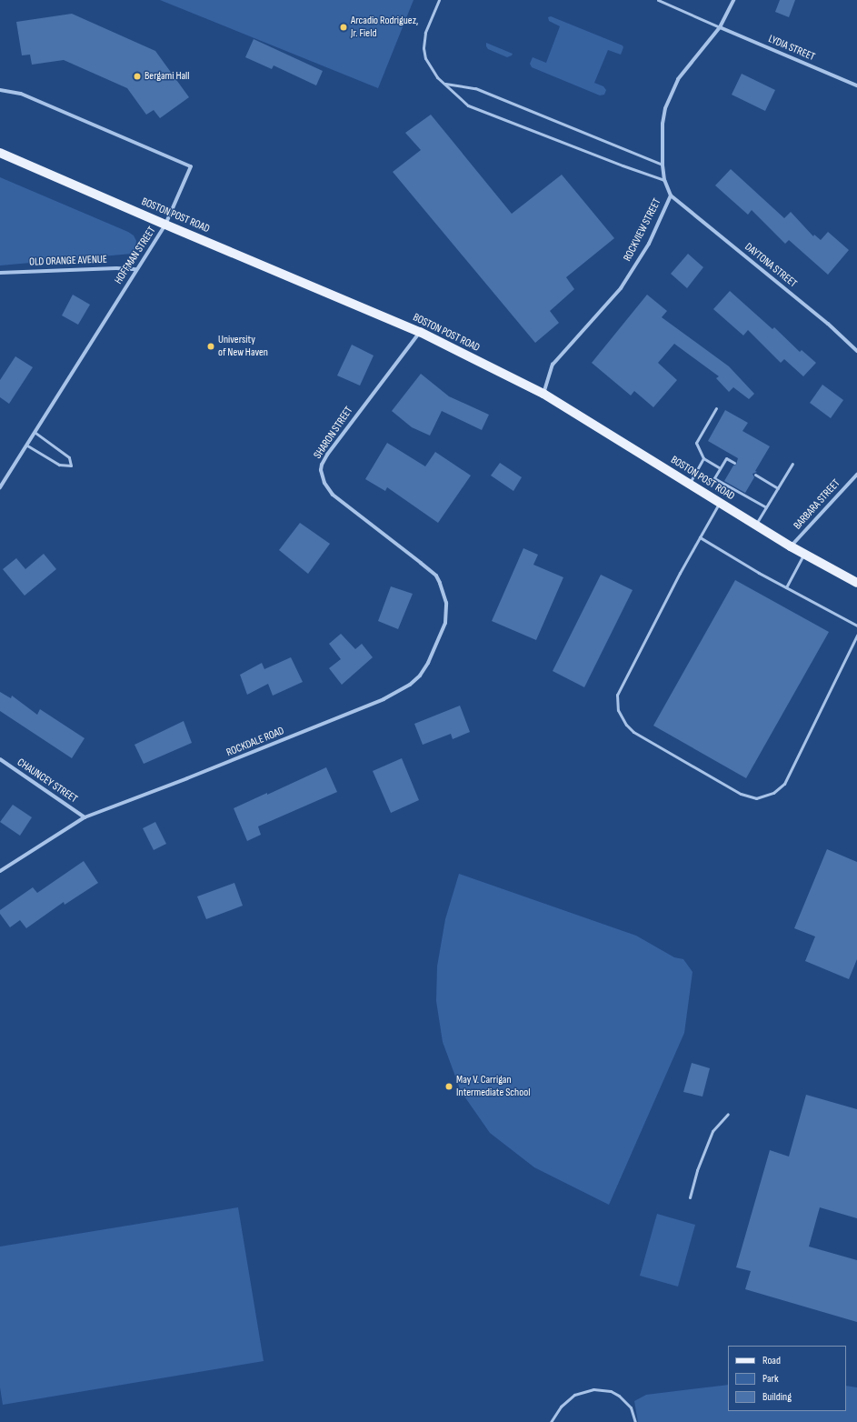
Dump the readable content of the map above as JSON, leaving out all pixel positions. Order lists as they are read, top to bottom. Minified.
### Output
{"streets":{"main road":["BOSTON POST ROAD"],"street":["LYDIA STREET","ROCKVIEW STREET","HOFFMAN STREET","OLD ORANGE AVENUE","DAYTONA STREET","SHARON STREET","BARBARA STREET","ROCKDALE ROAD","CHAUNCEY STREET"]},"crossings":[["LYDIA STREET","ROCKVIEW STREET"],["BOSTON POST ROAD","ROCKVIEW STREET"],["BOSTON POST ROAD","HOFFMAN STREET"],["BOSTON POST ROAD","SHARON STREET"],["BOSTON POST ROAD","BARBARA STREET"],["ROCKVIEW STREET","DAYTONA STREET"],["HOFFMAN STREET","OLD ORANGE AVENUE"],["SHARON STREET","ROCKDALE ROAD"],["ROCKDALE ROAD","CHAUNCEY STREET"]],"places":["Arcadio Rodriguez, Jr. Field","Bergami Hall","University of New Haven","May V. Carrigan Intermediate School"],"legend":["Road","Park","Building"]}
